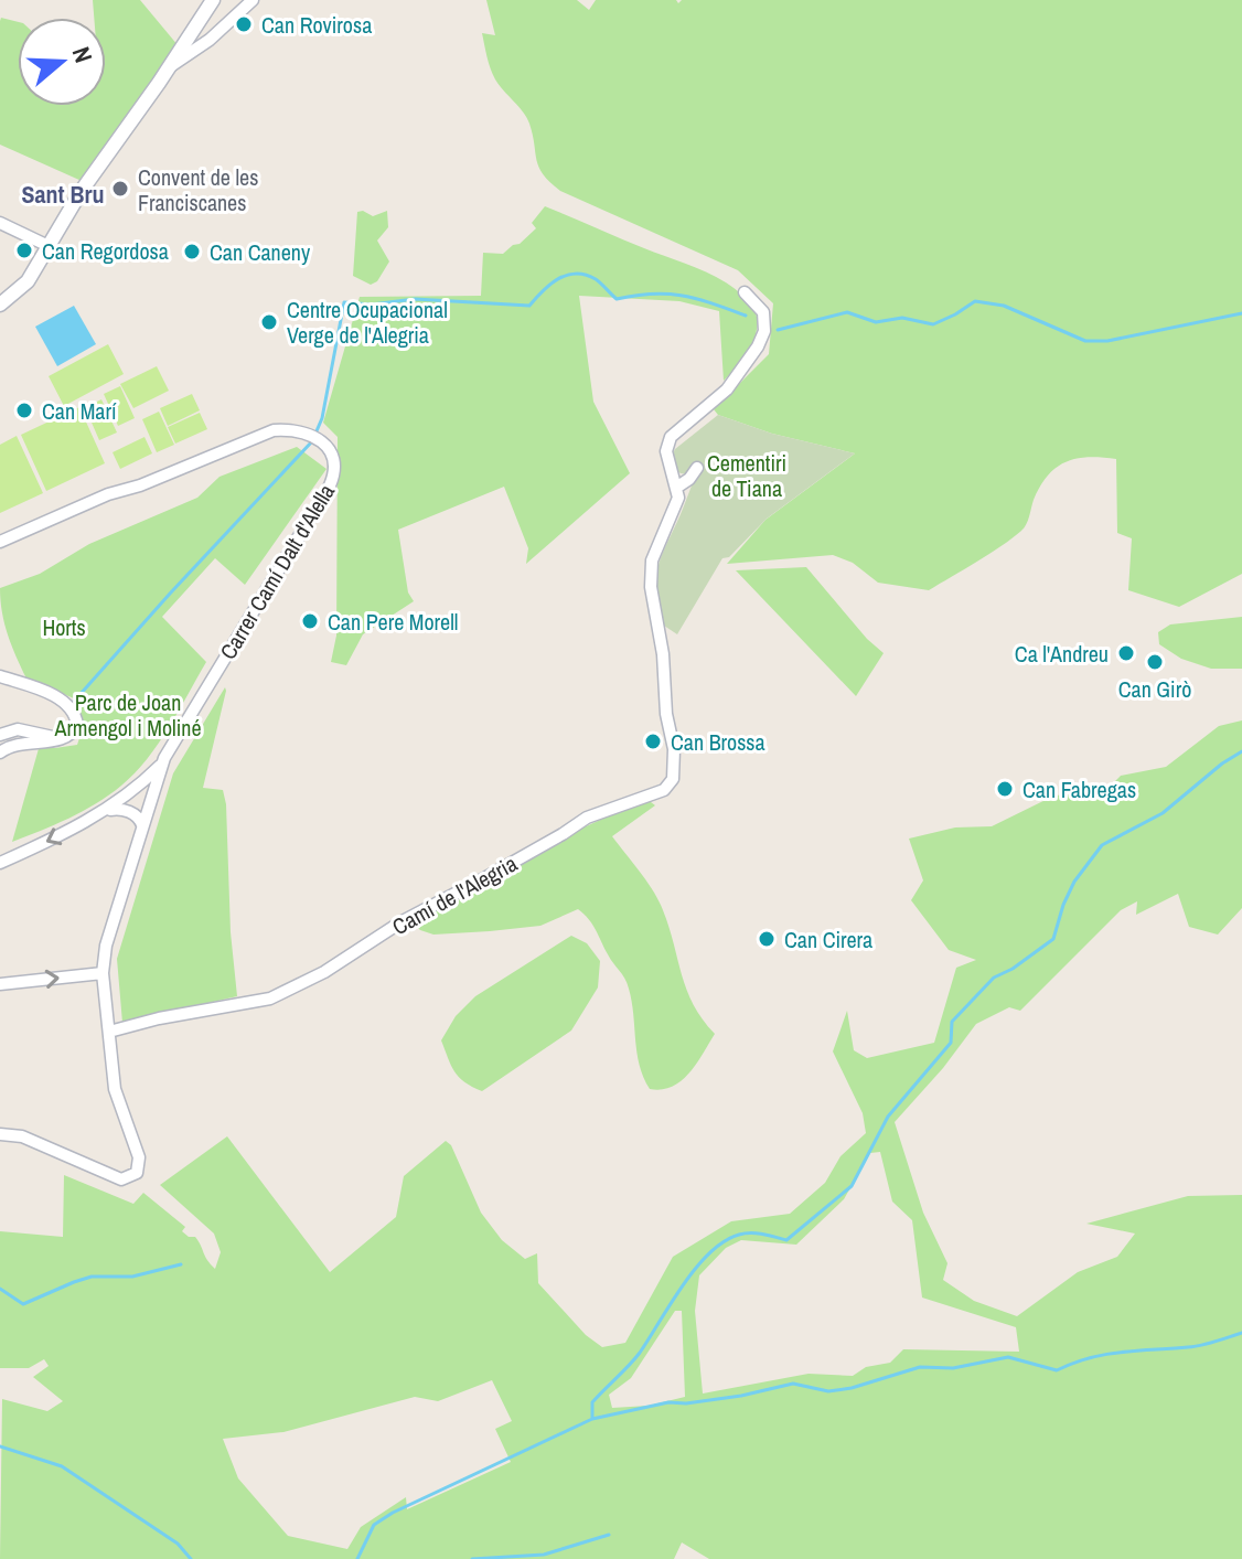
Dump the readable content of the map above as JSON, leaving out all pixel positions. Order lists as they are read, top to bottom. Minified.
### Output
{"streets":{"street":["Carrer Camí Dalt d'Alella","Camí de l'Alegria"]},"crossings":[["Carrer Camí Dalt d'Alella","Camí de l'Alegria"]],"districts":["Sant Bru"],"parks":["Cementiri de Tiana","Horts","Parc de Joan Armengol i Moliné"],"places":["Can Rovirosa","Convent de les Franciscanes","Can Regordosa","Can Caneny","Centre Ocupacional Verge de l'Alegria","Can Marí","Can Pere Morell","Ca l'Andreu","Can Girò","Can Brossa","Can Fabregas","Can Cirera"],"north":"right"}
